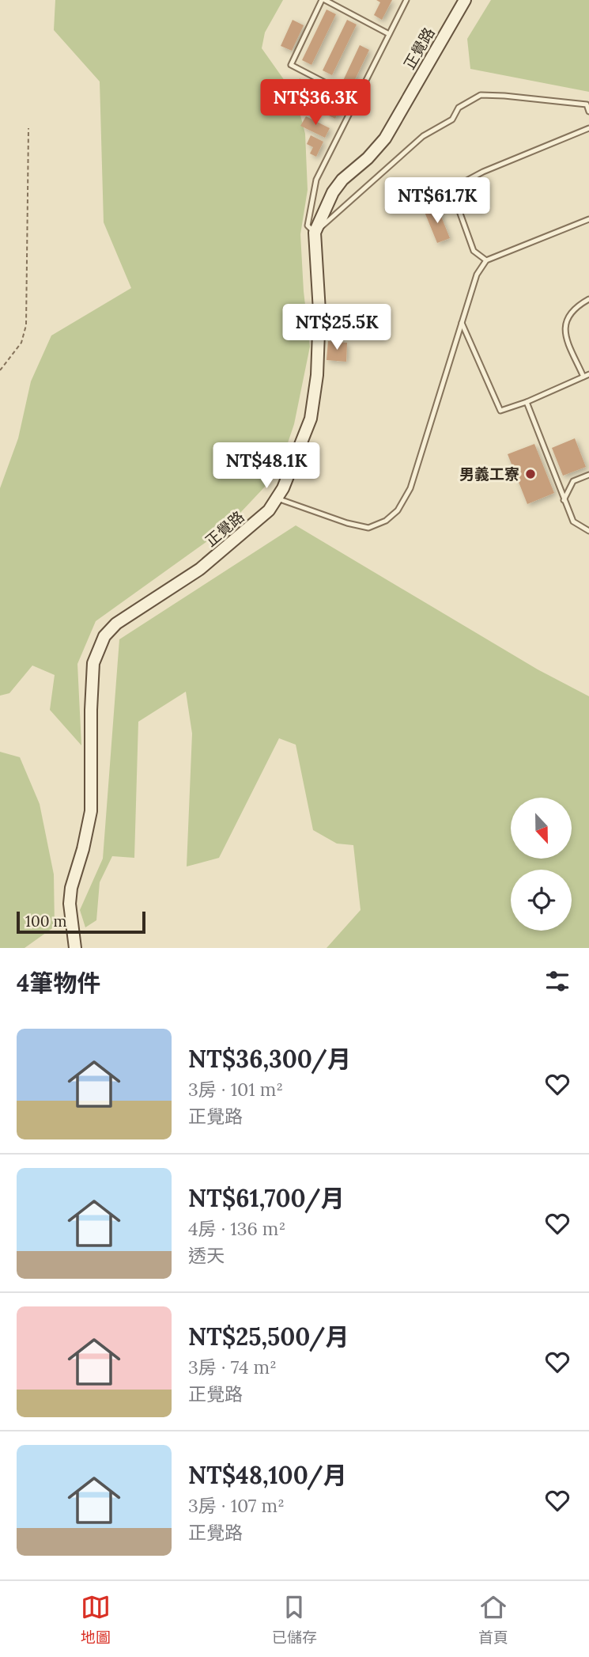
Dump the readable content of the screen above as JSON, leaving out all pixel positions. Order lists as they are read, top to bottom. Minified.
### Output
{"streets":{"street":["正覺路"]},"places":["男義工寮"],"scale_bar":"100 m","north":"bottom","page":{"price":["NT$36.3K","NT$61.7K","NT$25.5K","NT$48.1K"],"scale":"100 m","heading":"4筆物件","list":[{"name":"NT$36,300/月","note":"3房 · 101 m² · 正覺路"},{"name":"NT$61,700/月","note":"4房 · 136 m² · 透天"},{"name":"NT$25,500/月","note":"3房 · 74 m² · 正覺路"},{"name":"NT$48,100/月","note":"3房 · 107 m² · 正覺路"}],"tabs":["地圖","已儲存","首頁"]}}
